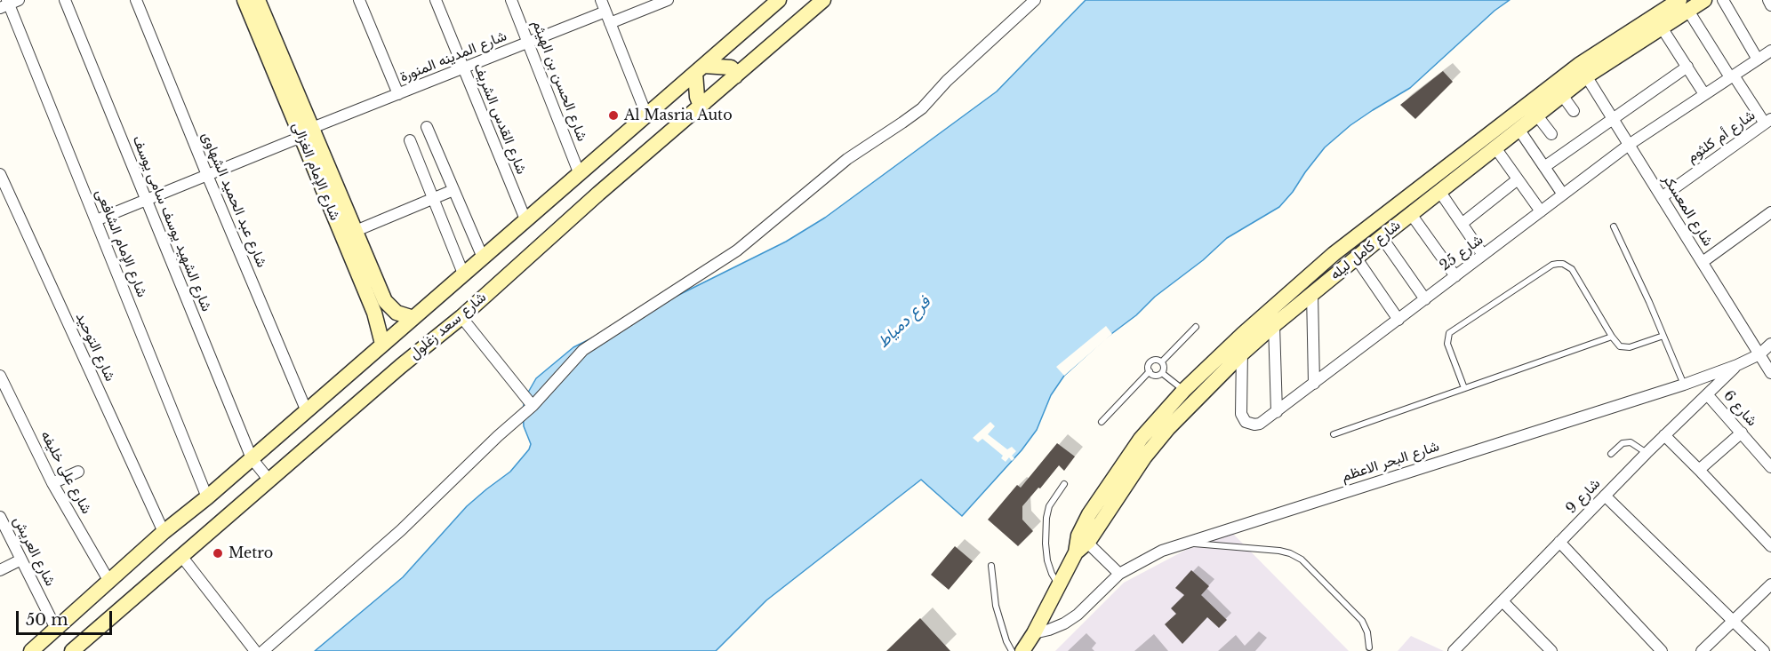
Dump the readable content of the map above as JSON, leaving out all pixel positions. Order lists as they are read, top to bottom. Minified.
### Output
{"streets":{"main road":["شارع الإمام الغزالى","شارع كامل ليله","شارع سعد زغلول"],"street":["شارع المدينه المنورة","شارع الحسن بن الهيثم","شارع القدس الشريف","شارع أم كلثوم","شارع عبد الحميد الشهاوى","شارع المعسكر","شارع الشهيد يوسف سامى يوسف","شارع الإمام الشافعى","شارع 25","شارع التوحيد","شارع 6","شارع البحر الاعظم","شارع على خليفه","شارع 9","شارع العريش"]},"crossings":[["شارع المدينه المنورة","شارع الحسن بن الهيثم"],["شارع المدينه المنورة","شارع القدس الشريف"],["شارع المدينه المنورة","شارع الإمام الغزالى"],["شارع المدينه المنورة","شارع عبد الحميد الشهاوى"],["شارع المدينه المنورة","شارع الشهيد يوسف سامى يوسف"],["شارع المدينه المنورة","شارع الإمام الشافعى"],["شارع الحسن بن الهيثم","شارع سعد زغلول"],["شارع القدس الشريف","شارع سعد زغلول"],["شارع أم كلثوم","شارع المعسكر"],["شارع الإمام الغزالى","شارع سعد زغلول"],["شارع عبد الحميد الشهاوى","شارع سعد زغلول"],["شارع المعسكر","شارع كامل ليله"],["شارع المعسكر","شارع 25"],["شارع المعسكر","شارع البحر الاعظم"],["شارع الشهيد يوسف سامى يوسف","شارع سعد زغلول"],["شارع الإمام الشافعى","شارع سعد زغلول"],["شارع كامل ليله","شارع 25"],["شارع كامل ليله","شارع البحر الاعظم"],["شارع سعد زغلول","شارع التوحيد"],["شارع سعد زغلول","شارع على خليفه"],["شارع سعد زغلول","شارع العريش"],["شارع 6","شارع 9"],["شارع البحر الاعظم","شارع 9"]],"water":["فرع دمياط"],"places":["Al Masria Auto","Metro"],"scale_bar":"50 m"}
